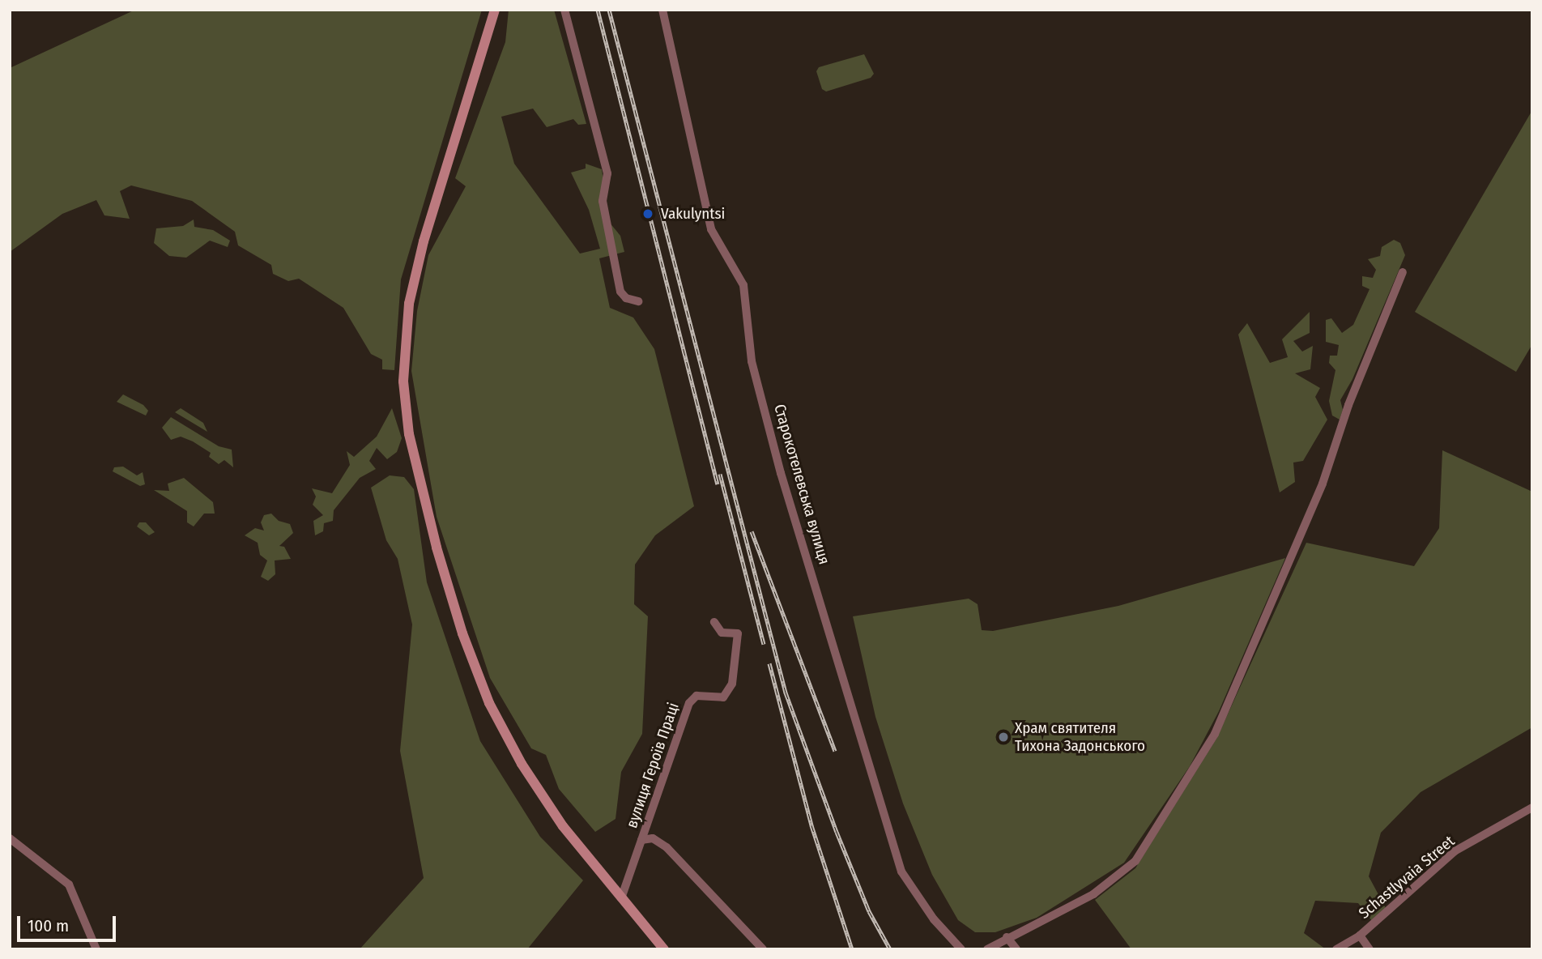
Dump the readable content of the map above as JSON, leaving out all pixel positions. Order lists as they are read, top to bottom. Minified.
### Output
{"streets":{"street":["Старокотелевська вулиця","вулиця Героїв Праці","Schastlyvaia Street"]},"places":["Vakulyntsi","Храм святителя Тихона Задонського"],"scale_bar":"100 m"}
